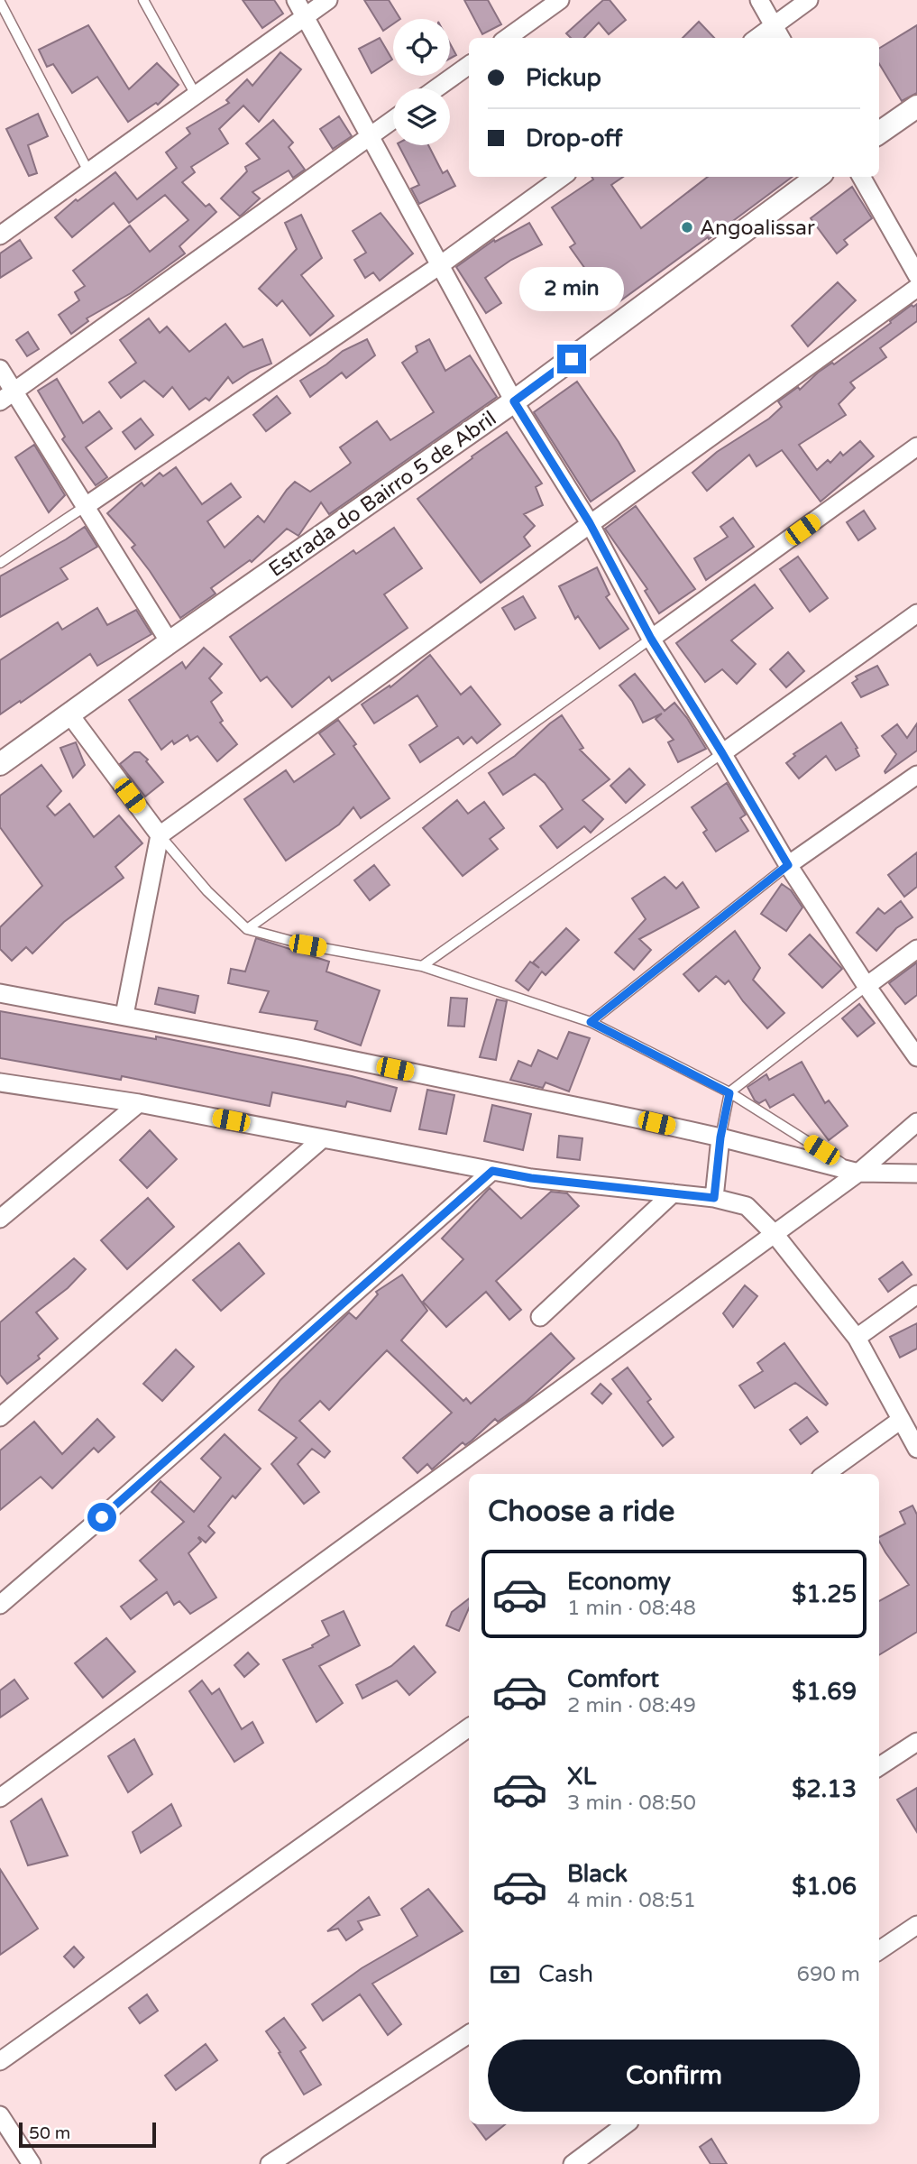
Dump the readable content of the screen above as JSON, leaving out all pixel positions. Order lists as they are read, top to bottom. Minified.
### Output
{"streets":{"street":["Estrada do Bairro 5 de Abril"]},"places":["Angoalissar"],"scale_bar":"50 m","page":{"banner":["Pickup","Drop-off"],"bubble":"2 min","heading":"Choose a ride","list":[{"name":"Economy","note":"1 min · 08:48","value":"$1.25"},{"name":"Comfort","note":"2 min · 08:49","value":"$1.69"},{"name":"XL","note":"3 min · 08:50","value":"$2.13"},{"name":"Black","note":"4 min · 08:51","value":"$1.06"}],"pay":["Cash","690 m"],"buttons":"Confirm","scale":"50 m"}}
